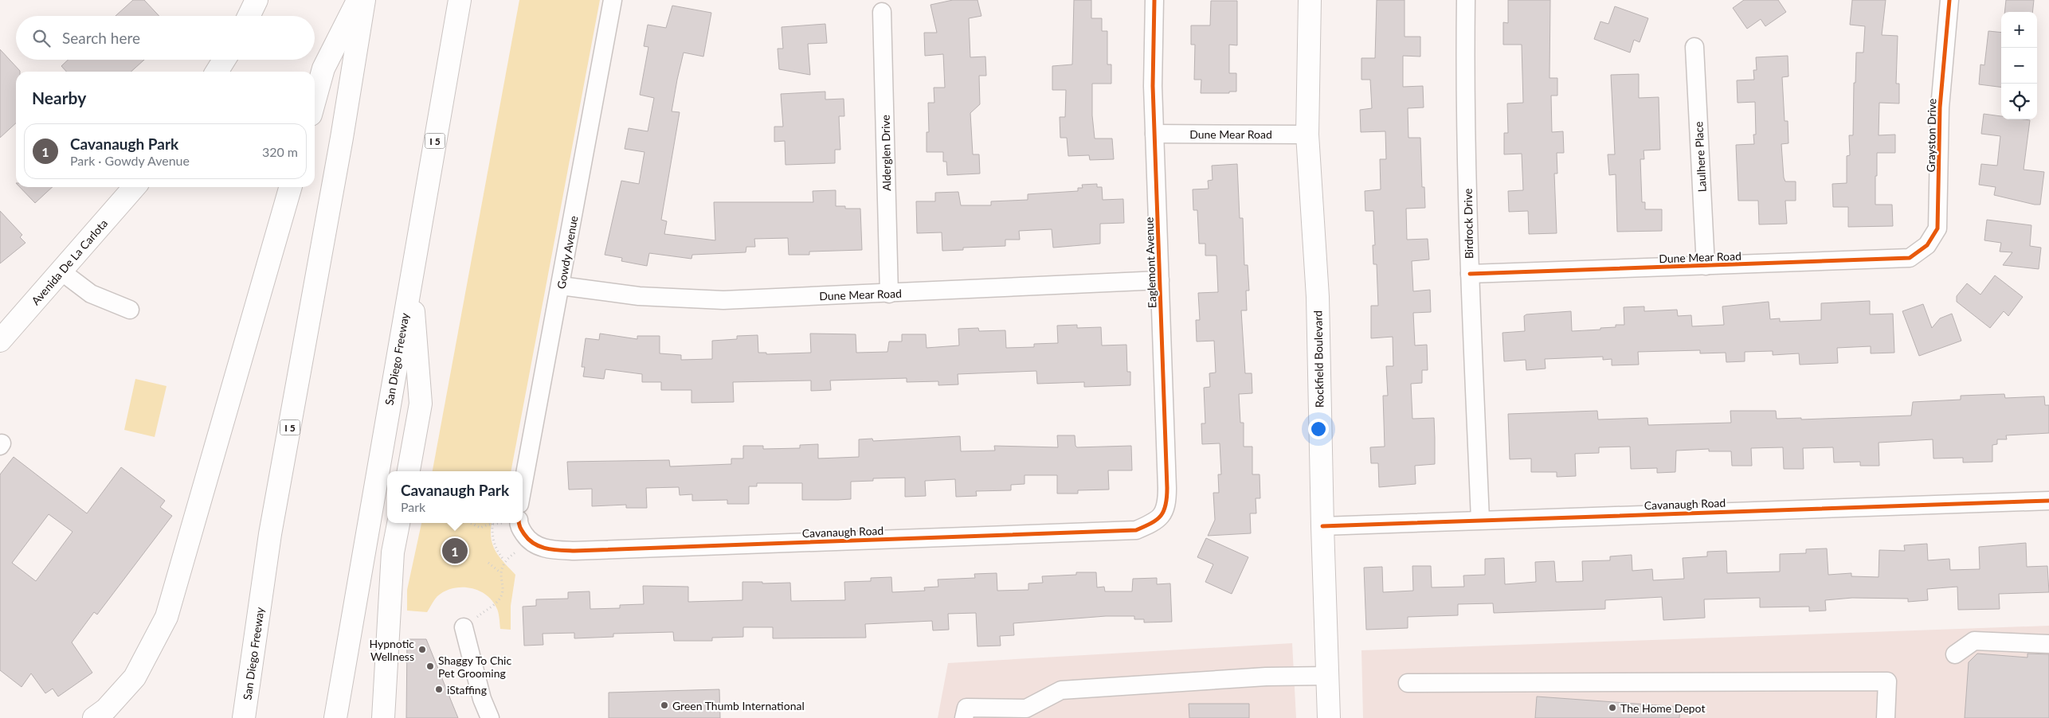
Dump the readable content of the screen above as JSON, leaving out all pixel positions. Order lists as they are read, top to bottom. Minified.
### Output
{"streets":{"main road":["I 5","Avenida De La Carlota","San Diego Freeway","Rockfield Boulevard"],"street":["Dune Mear Road","Grayston Drive","Alderglen Drive","Laulhere Place","Birdrock Drive","Gowdy Avenue","Eaglemont Avenue","Cavanaugh Road"]},"crossings":[["Dune Mear Road","Grayston Drive"],["Dune Mear Road","Alderglen Drive"],["Dune Mear Road","Laulhere Place"],["Dune Mear Road","Birdrock Drive"],["Dune Mear Road","Gowdy Avenue"],["Dune Mear Road","Eaglemont Avenue"],["Dune Mear Road","Rockfield Boulevard"],["Birdrock Drive","Cavanaugh Road"],["Eaglemont Avenue","Cavanaugh Road"],["Rockfield Boulevard","Cavanaugh Road"]],"places":["Hypnotic Wellness","Shaggy To Chic Pet Grooming","iStaffing","Green Thumb International","The Home Depot"],"page":{"map_buttons":["+","−"],"search":"Search here","heading":"Nearby","list":[{"mark":"1","name":"Cavanaugh Park","note":"Park · Gowdy Avenue","value":"320 m"}],"popup":["Cavanaugh Park","Park"],"pins":"1"}}
